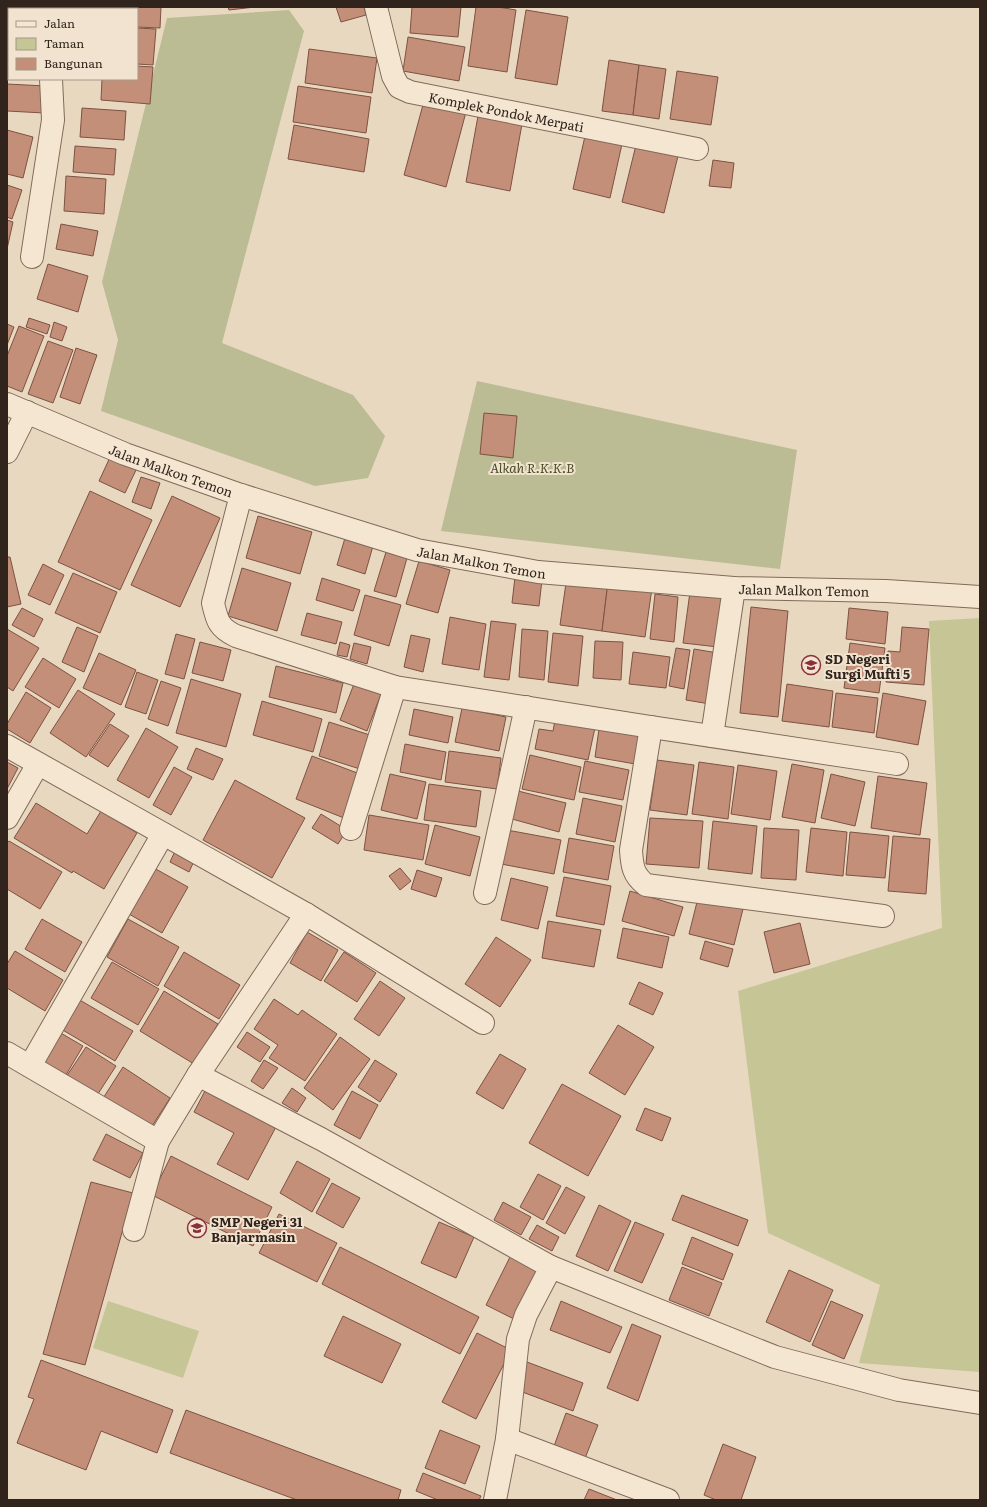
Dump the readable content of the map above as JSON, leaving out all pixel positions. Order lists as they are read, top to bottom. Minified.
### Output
{"streets":{"street":["Komplek Pondok Merpati","Jalan Malkon Temon"]},"parks":["Alkah R.K.K.B"],"places":{"school or university":["SD Negeri Surgi Mufti 5","SMP Negeri 31 Banjarmasin"]},"legend":["Jalan","Taman","Bangunan"]}
